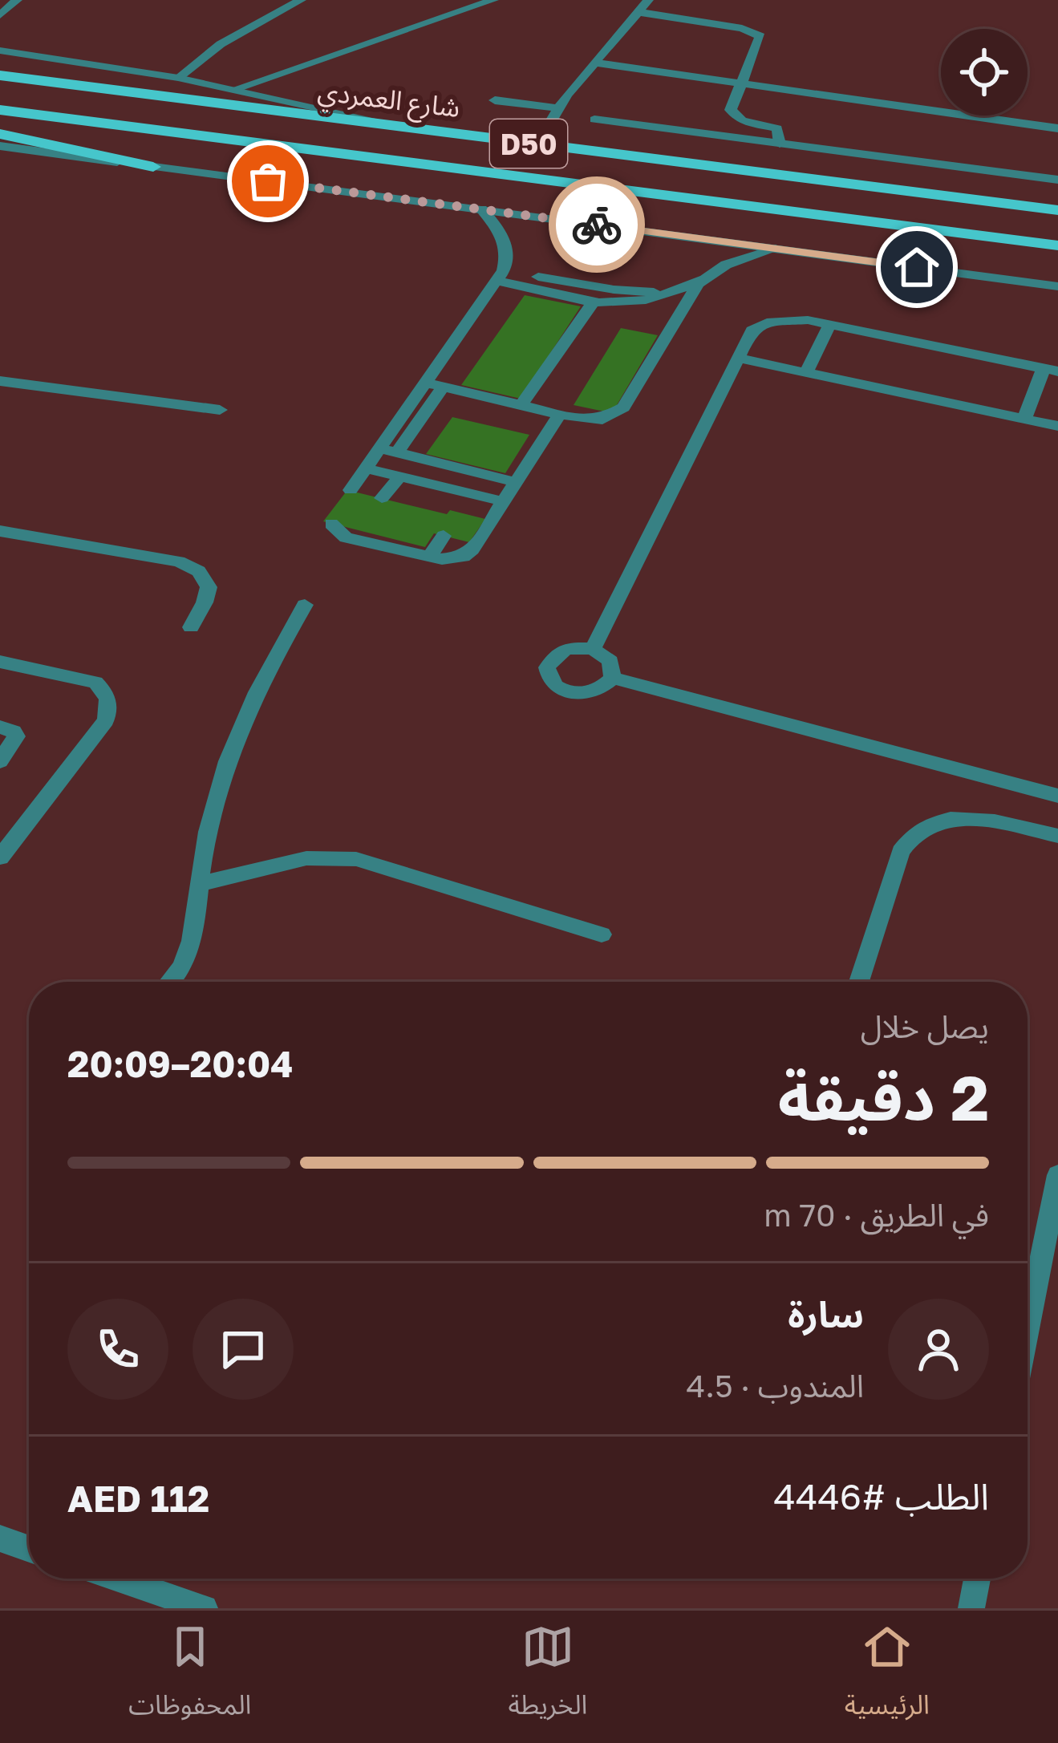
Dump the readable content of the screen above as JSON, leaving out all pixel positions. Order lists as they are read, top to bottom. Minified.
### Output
{"streets":{"main road":["شارع العمردي","D50"]},"page":{"heading":["2 دقيقة","يصل خلال","20:04–20:09"],"panel":["سارة","المندوب · 4.5","الطلب #4446","AED 112"],"bar":"في الطريق · 70 m","tabs":["الرئيسية","الخريطة","المحفوظات"]}}
